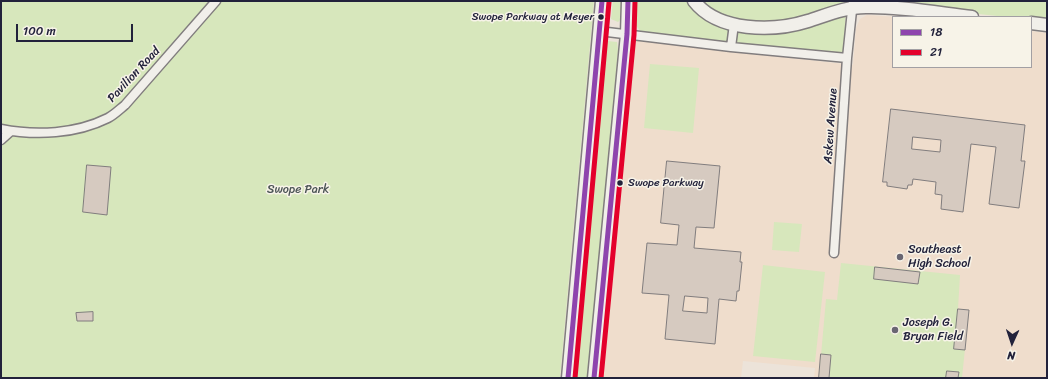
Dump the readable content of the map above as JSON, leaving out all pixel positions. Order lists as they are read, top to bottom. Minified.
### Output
{"streets":{"street":["Pavilion Road","Askew Avenue"]},"parks":["Swope Park"],"places":["Swope Parkway at Meyer","Swope Parkway","Southeast High School","Joseph G. Bryan Field"],"lines":["transit line 18","transit line 21"],"legend":["18","21"],"scale_bar":"100 m","north":"bottom"}
